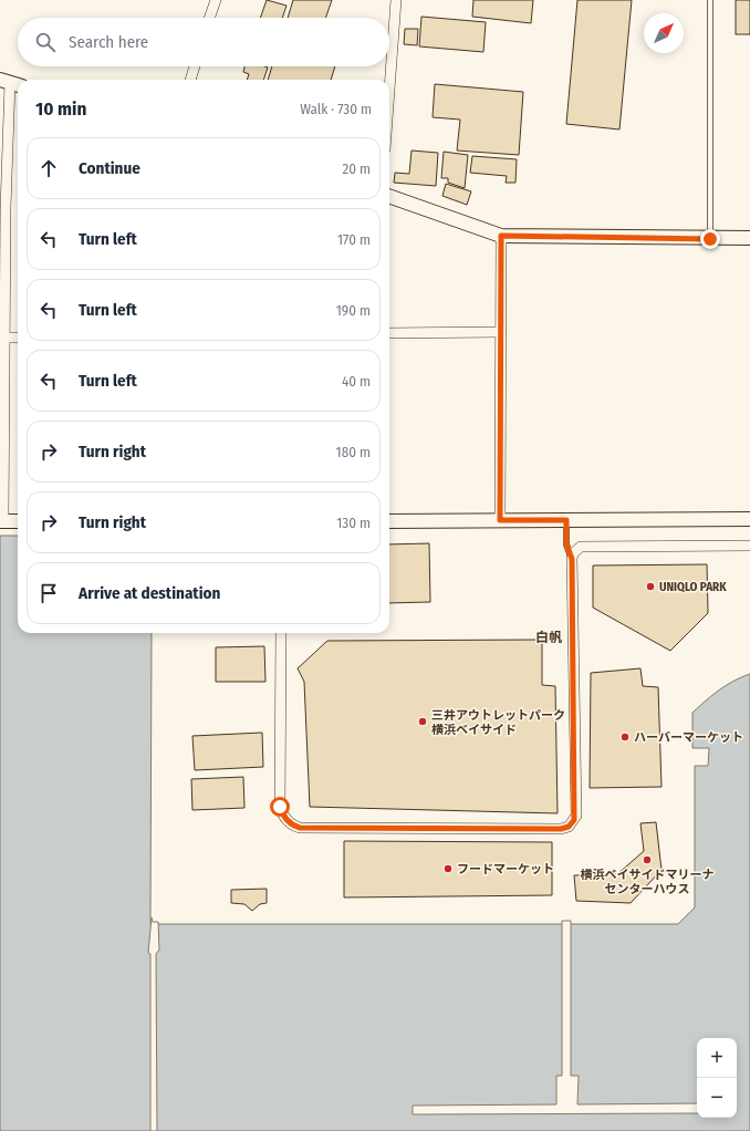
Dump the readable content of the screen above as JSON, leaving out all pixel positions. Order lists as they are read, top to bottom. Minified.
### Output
{"districts":["白帆"],"places":["UNIQLO PARK","三井アウトレットパーク 横浜ベイサイド","ハーバーマーケット","横浜ベイサイドマリーナ センターハウス","フードマーケット"],"north":"top right","page":{"search":"Search here","heading":["10 min","Walk · 730 m"],"list":[["Continue","20 m"],["Turn left","170 m"],["Turn left","190 m"],["Turn left","40 m"],["Turn right","180 m"],["Turn right","130 m"],"Arrive at destination"],"map_buttons":["+","−"]}}
